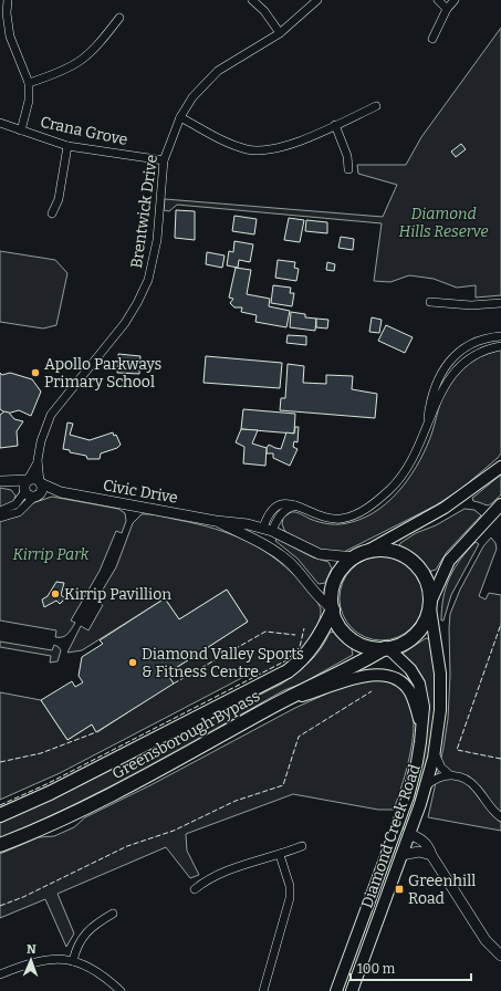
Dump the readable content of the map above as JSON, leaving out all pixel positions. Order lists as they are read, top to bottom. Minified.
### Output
{"streets":{"highway":["Greensborough Bypass"],"main road":["Diamond Creek Road"],"street":["Crana Grove","Brentwick Drive","Civic Drive"]},"crossings":[["Crana Grove","Brentwick Drive"],["Brentwick Drive","Civic Drive"],["Civic Drive","Greensborough Bypass"],["Civic Drive","Diamond Creek Road"],["Greensborough Bypass","Diamond Creek Road"]],"parks":["Diamond Hills Reserve","Kirrip Park"],"places":{"other":["Apollo Parkways Primary School","Kirrip Pavillion","Diamond Valley Sports & Fitness Centre"],"transit":["Greenhill Road"]},"scale_bar":"100 m","north":"top"}
